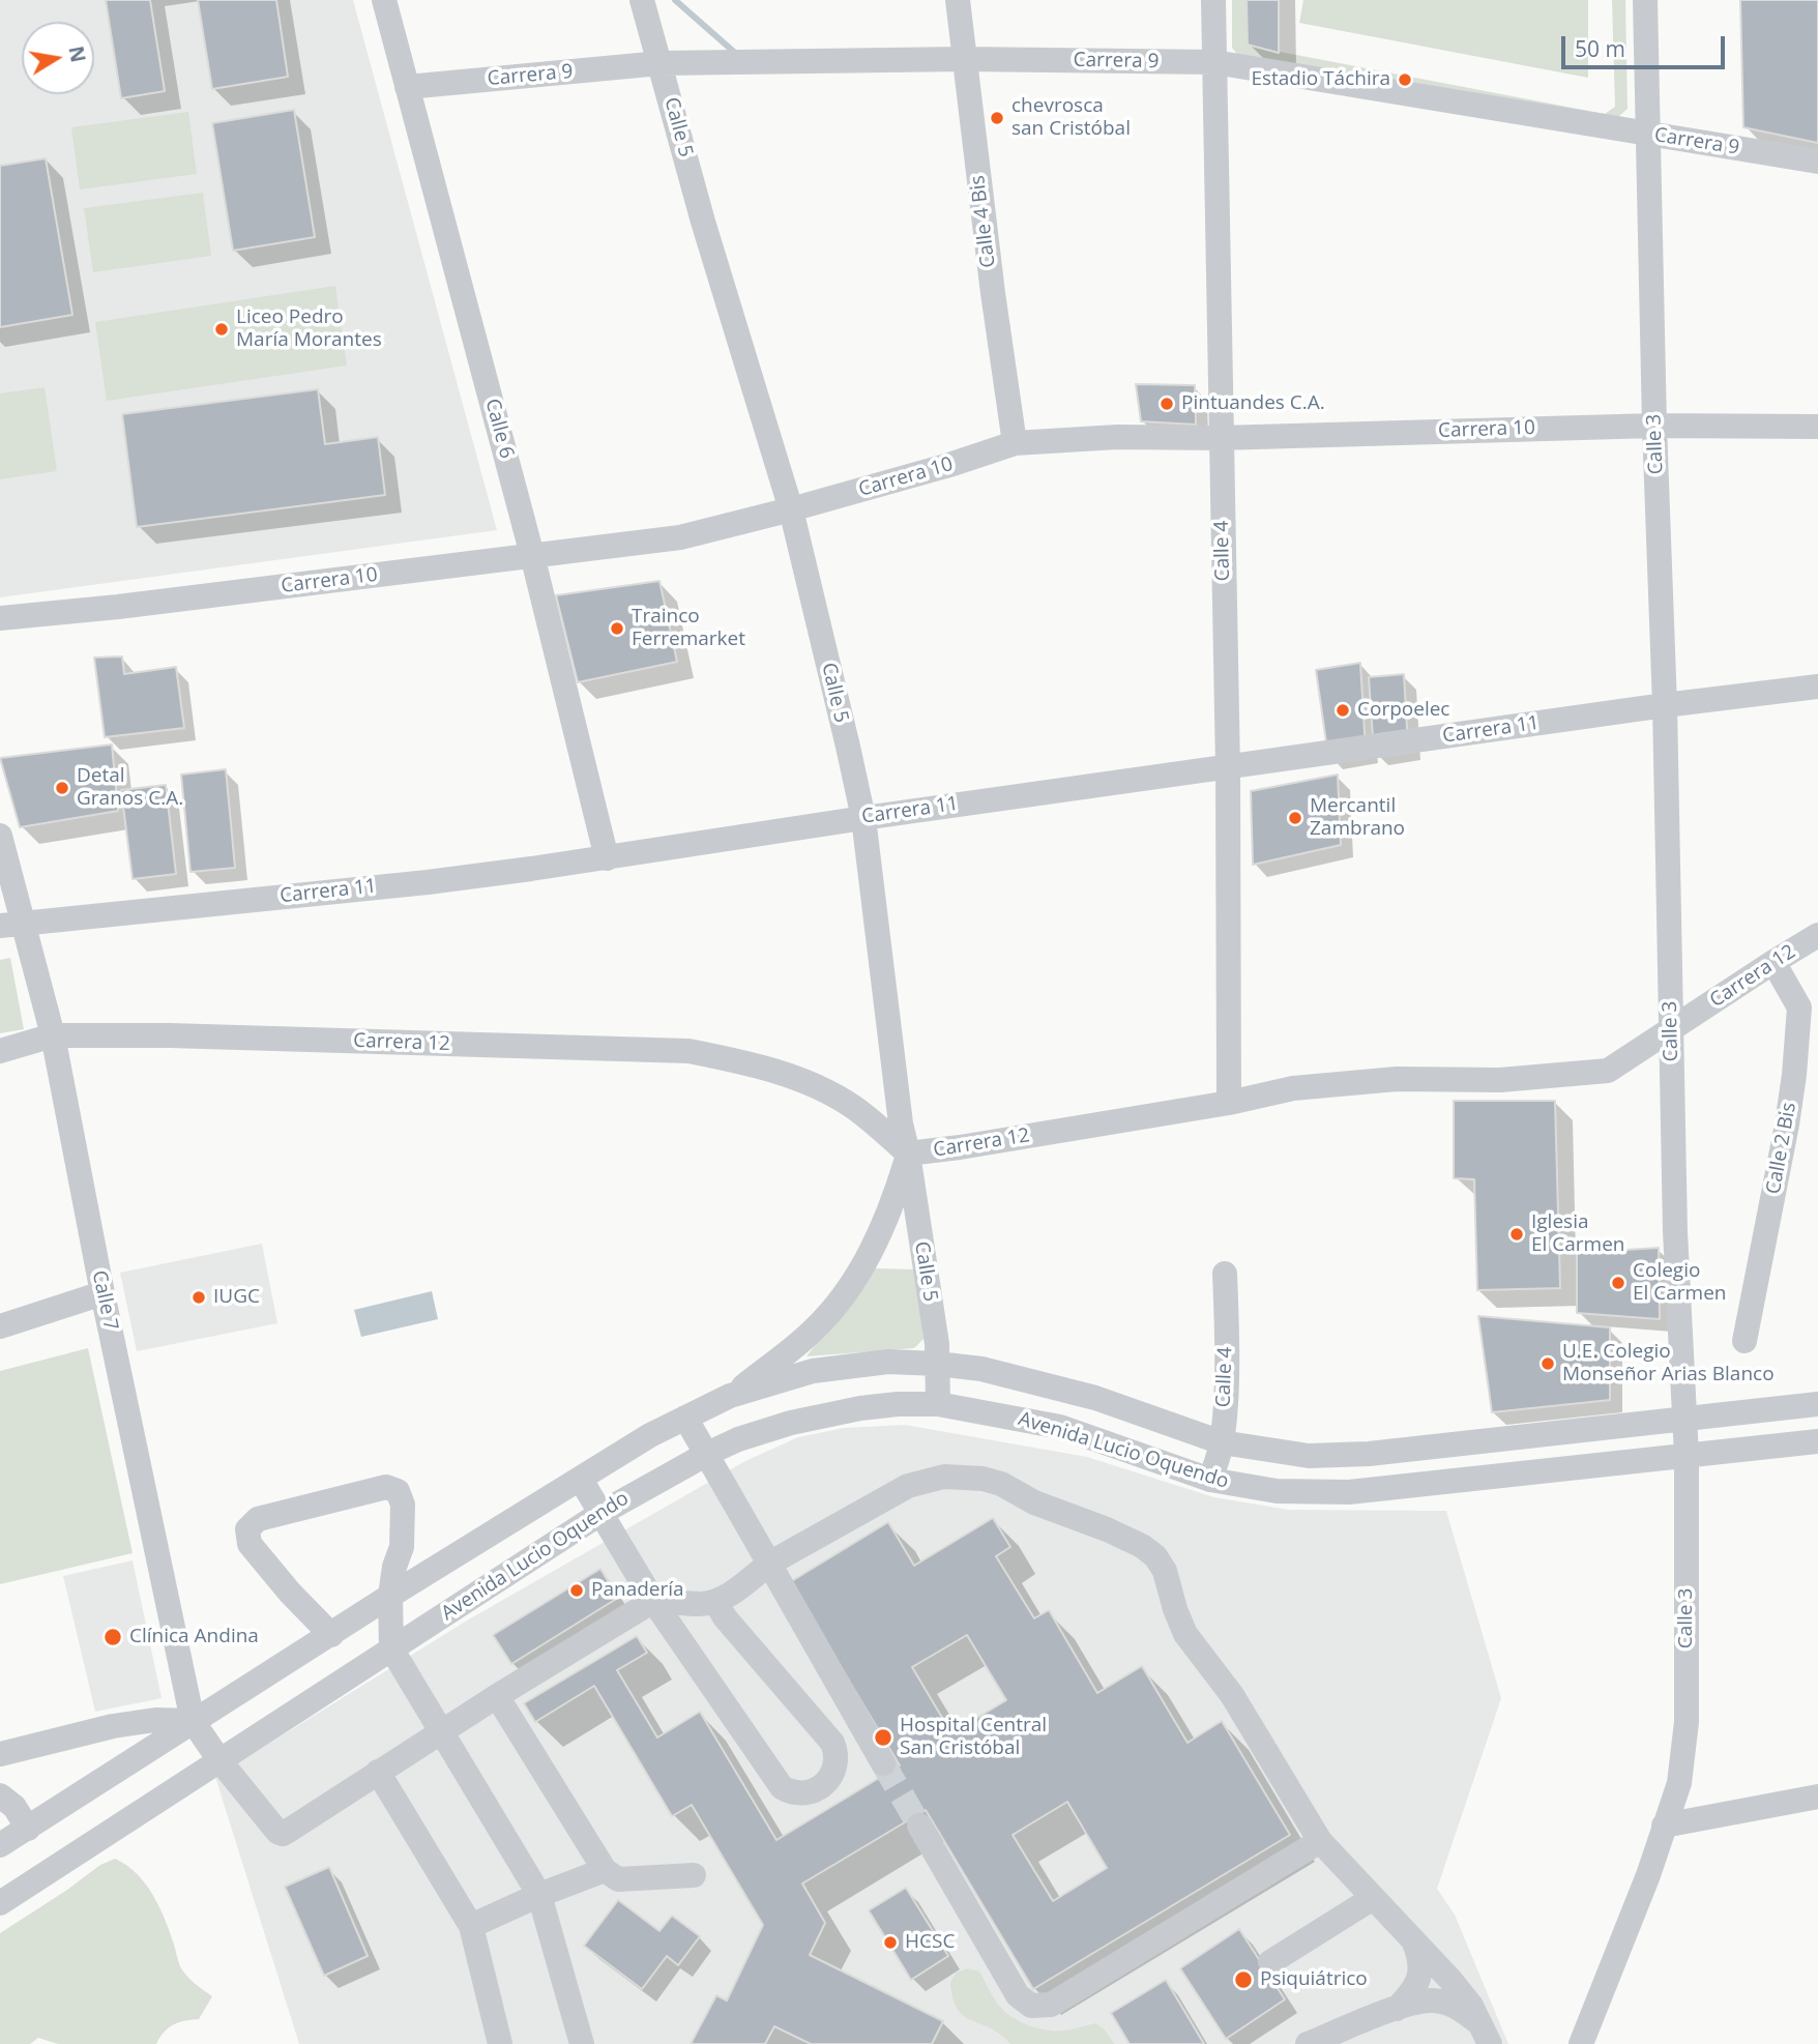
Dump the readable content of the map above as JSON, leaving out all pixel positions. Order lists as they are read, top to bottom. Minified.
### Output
{"streets":{"street":["Carrera 9","Calle 5","Calle 4 Bis","Calle 6","Carrera 10","Calle 3","Calle 4","Carrera 11","Carrera 12","Calle 2 Bis","Calle 7","Avenida Lucio Oquendo"]},"crossings":[["Carrera 9","Calle 5"],["Carrera 9","Calle 4 Bis"],["Carrera 9","Calle 6"],["Carrera 9","Calle 3"],["Carrera 9","Calle 4"],["Calle 5","Carrera 10"],["Calle 5","Carrera 11"],["Calle 5","Carrera 12"],["Calle 5","Avenida Lucio Oquendo"],["Calle 4 Bis","Carrera 10"],["Calle 6","Carrera 10"],["Calle 6","Carrera 11"],["Carrera 10","Calle 3"],["Carrera 10","Calle 4"],["Calle 3","Carrera 11"],["Calle 3","Carrera 12"],["Calle 3","Avenida Lucio Oquendo"],["Calle 4","Carrera 11"],["Calle 4","Carrera 12"],["Calle 4","Avenida Lucio Oquendo"],["Carrera 11","Calle 7"],["Carrera 12","Calle 2 Bis"],["Carrera 12","Calle 7"],["Calle 7","Avenida Lucio Oquendo"]],"places":["Estadio Táchira","chevrosca san Cristóbal","Liceo Pedro María Morantes","Pintuandes C.A.","Trainco Ferremarket","Corpoelec","Detal Granos C.A.","Mercantil Zambrano","Iglesia El Carmen","Colegio El Carmen","IUGC","U.E. Colegio Monseñor Arias Blanco","Panadería","Clínica Andina","Hospital Central San Cristóbal","HCSC","Psiquiátrico"],"scale_bar":"50 m","north":"right"}
